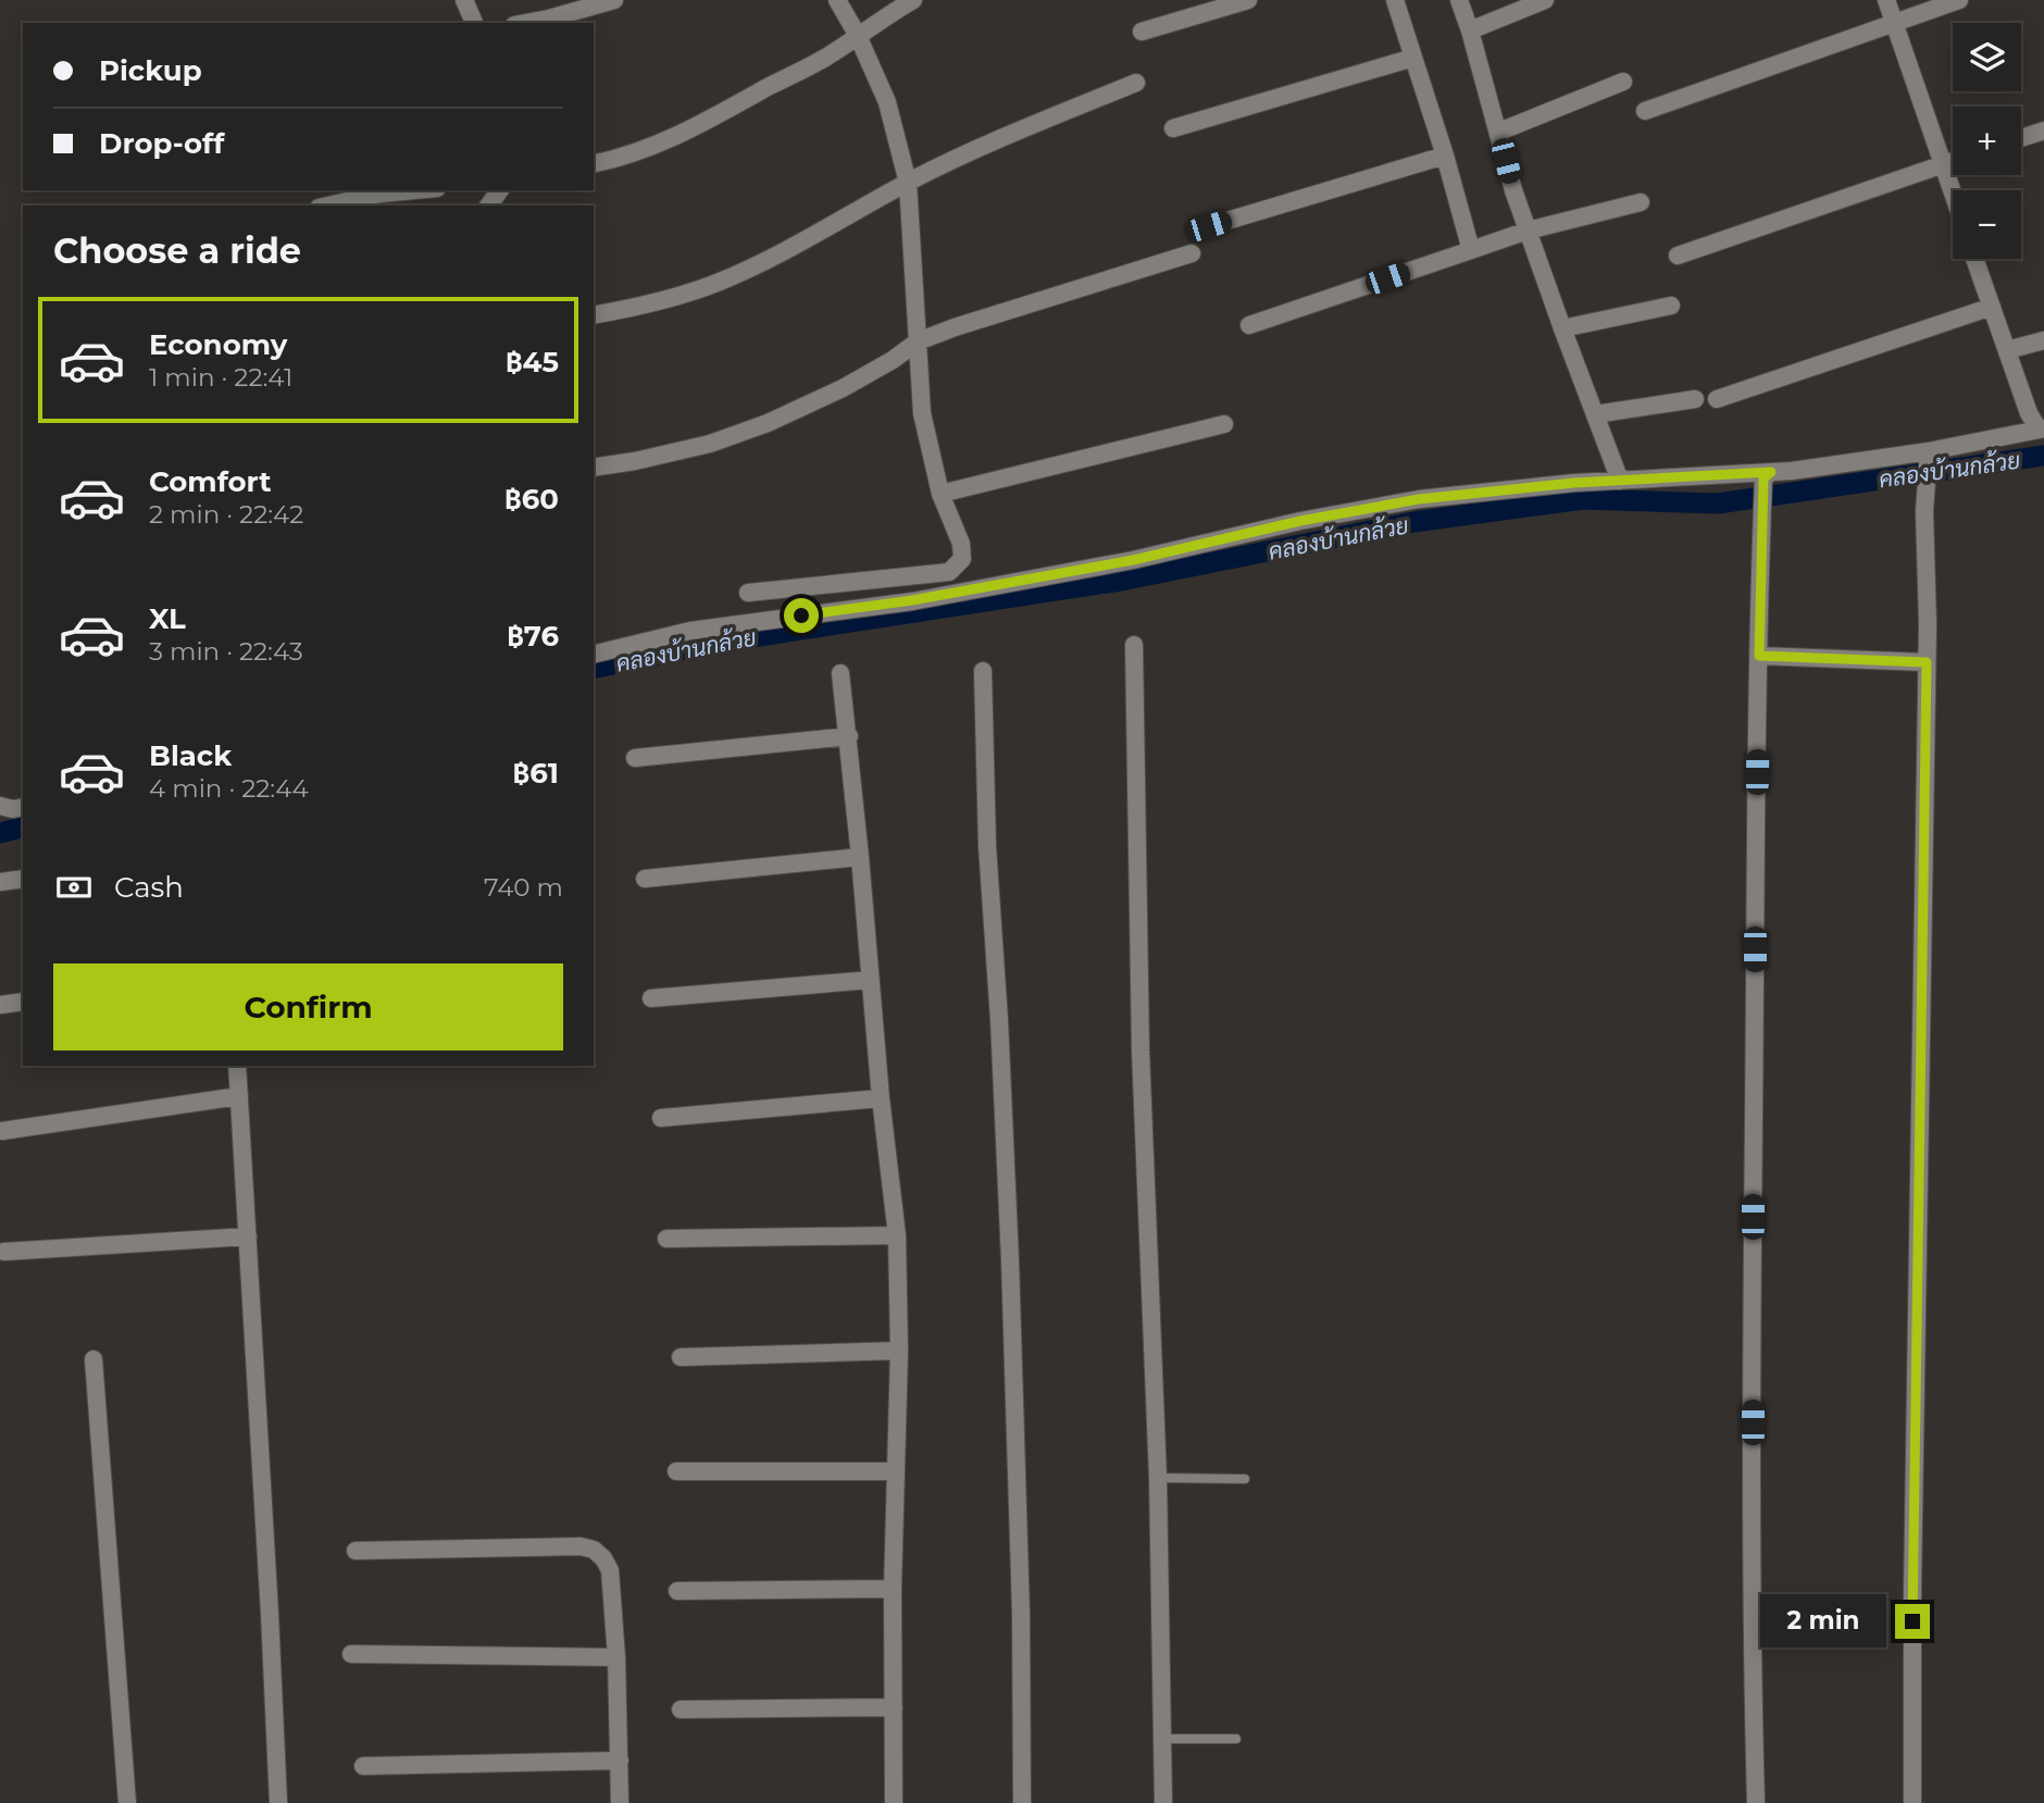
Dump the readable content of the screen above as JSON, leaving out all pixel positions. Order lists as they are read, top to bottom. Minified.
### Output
{"water":["คลองบ้านกล้วย"],"page":{"map_buttons":["+","−"],"banner":["Pickup","Drop-off"],"heading":"Choose a ride","list":[{"name":"Economy","note":"1 min · 22:41","value":"฿45"},{"name":"Comfort","note":"2 min · 22:42","value":"฿60"},{"name":"XL","note":"3 min · 22:43","value":"฿76"},{"name":"Black","note":"4 min · 22:44","value":"฿61"}],"pay":["Cash","740 m"],"buttons":"Confirm","bubble":"2 min"}}
